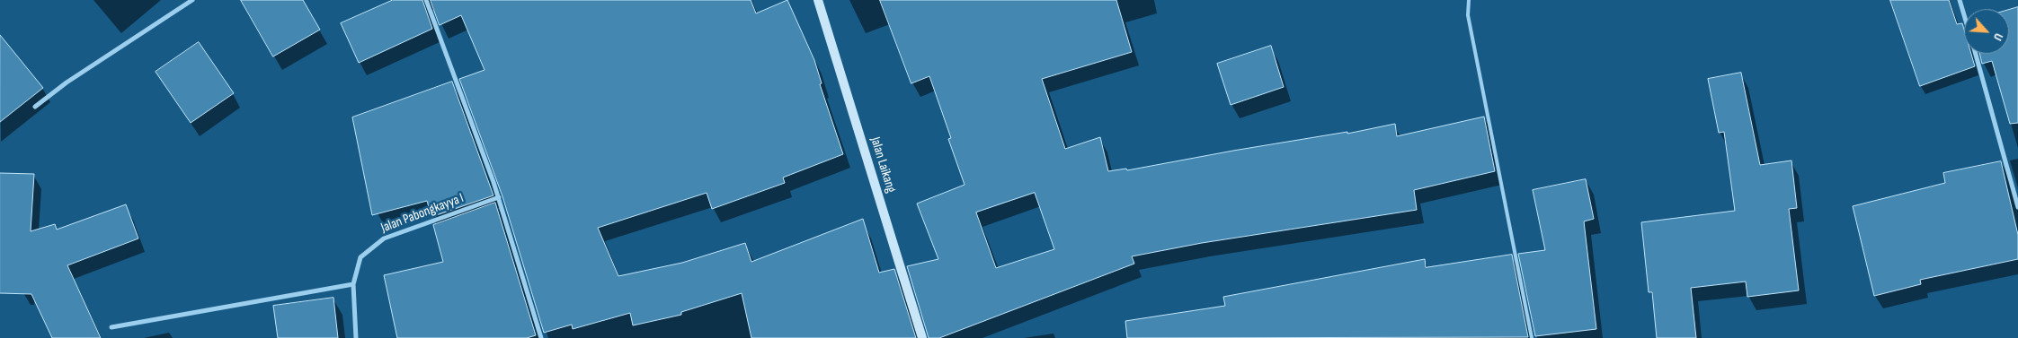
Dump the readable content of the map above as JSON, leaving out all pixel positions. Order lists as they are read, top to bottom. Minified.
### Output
{"streets":{"main road":["Jalan Laikang"],"street":["Jalan Pabongkayya I"]},"north":"bottom right"}
